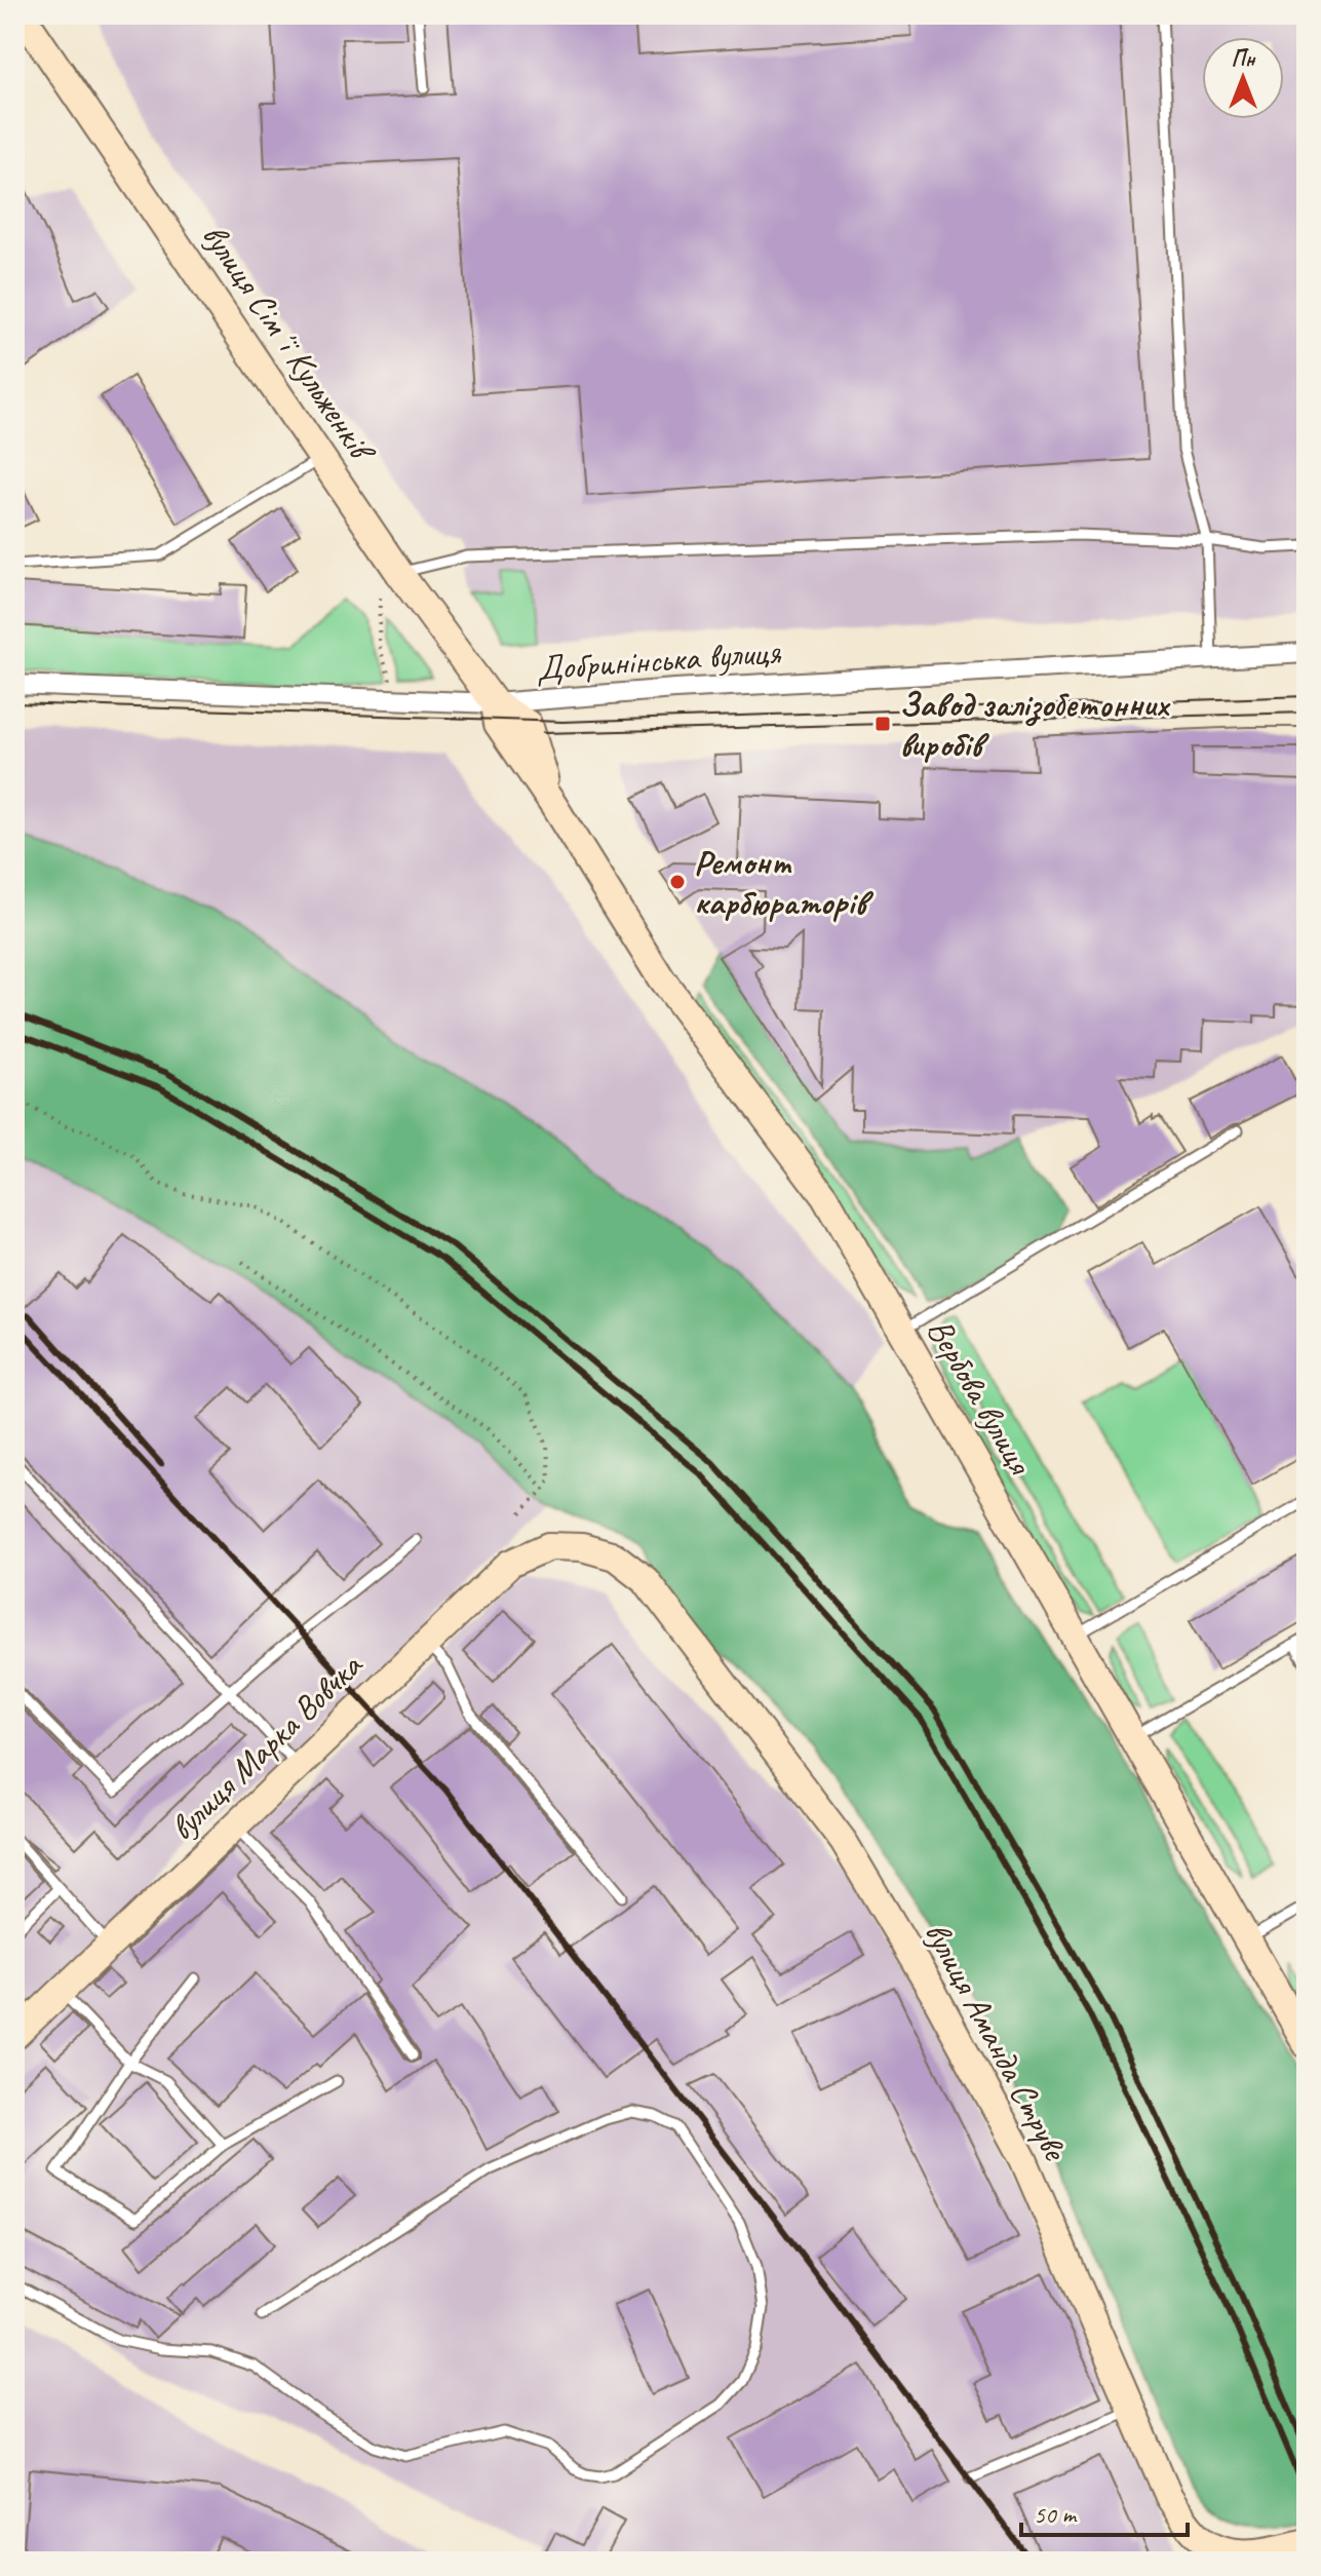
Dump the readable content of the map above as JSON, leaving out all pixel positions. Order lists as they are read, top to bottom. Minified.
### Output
{"streets":{"main road":["вулиця Сімʼї Кульженків","Вербова вулиця","вулиця Марка Вовчка","вулиця Аманда Струве"],"street":["Добринінська вулиця"]},"crossings":[["вулиця Сімʼї Кульженків","Добринінська вулиця"],["вулиця Сімʼї Кульженків","Вербова вулиця"],["Добринінська вулиця","Вербова вулиця"],["вулиця Марка Вовчка","вулиця Аманда Струве"]],"places":{"transit":["Завод залізобетонних виробів"],"other":["Ремонт карбюраторів"]},"scale_bar":"50 m","north":"top"}
